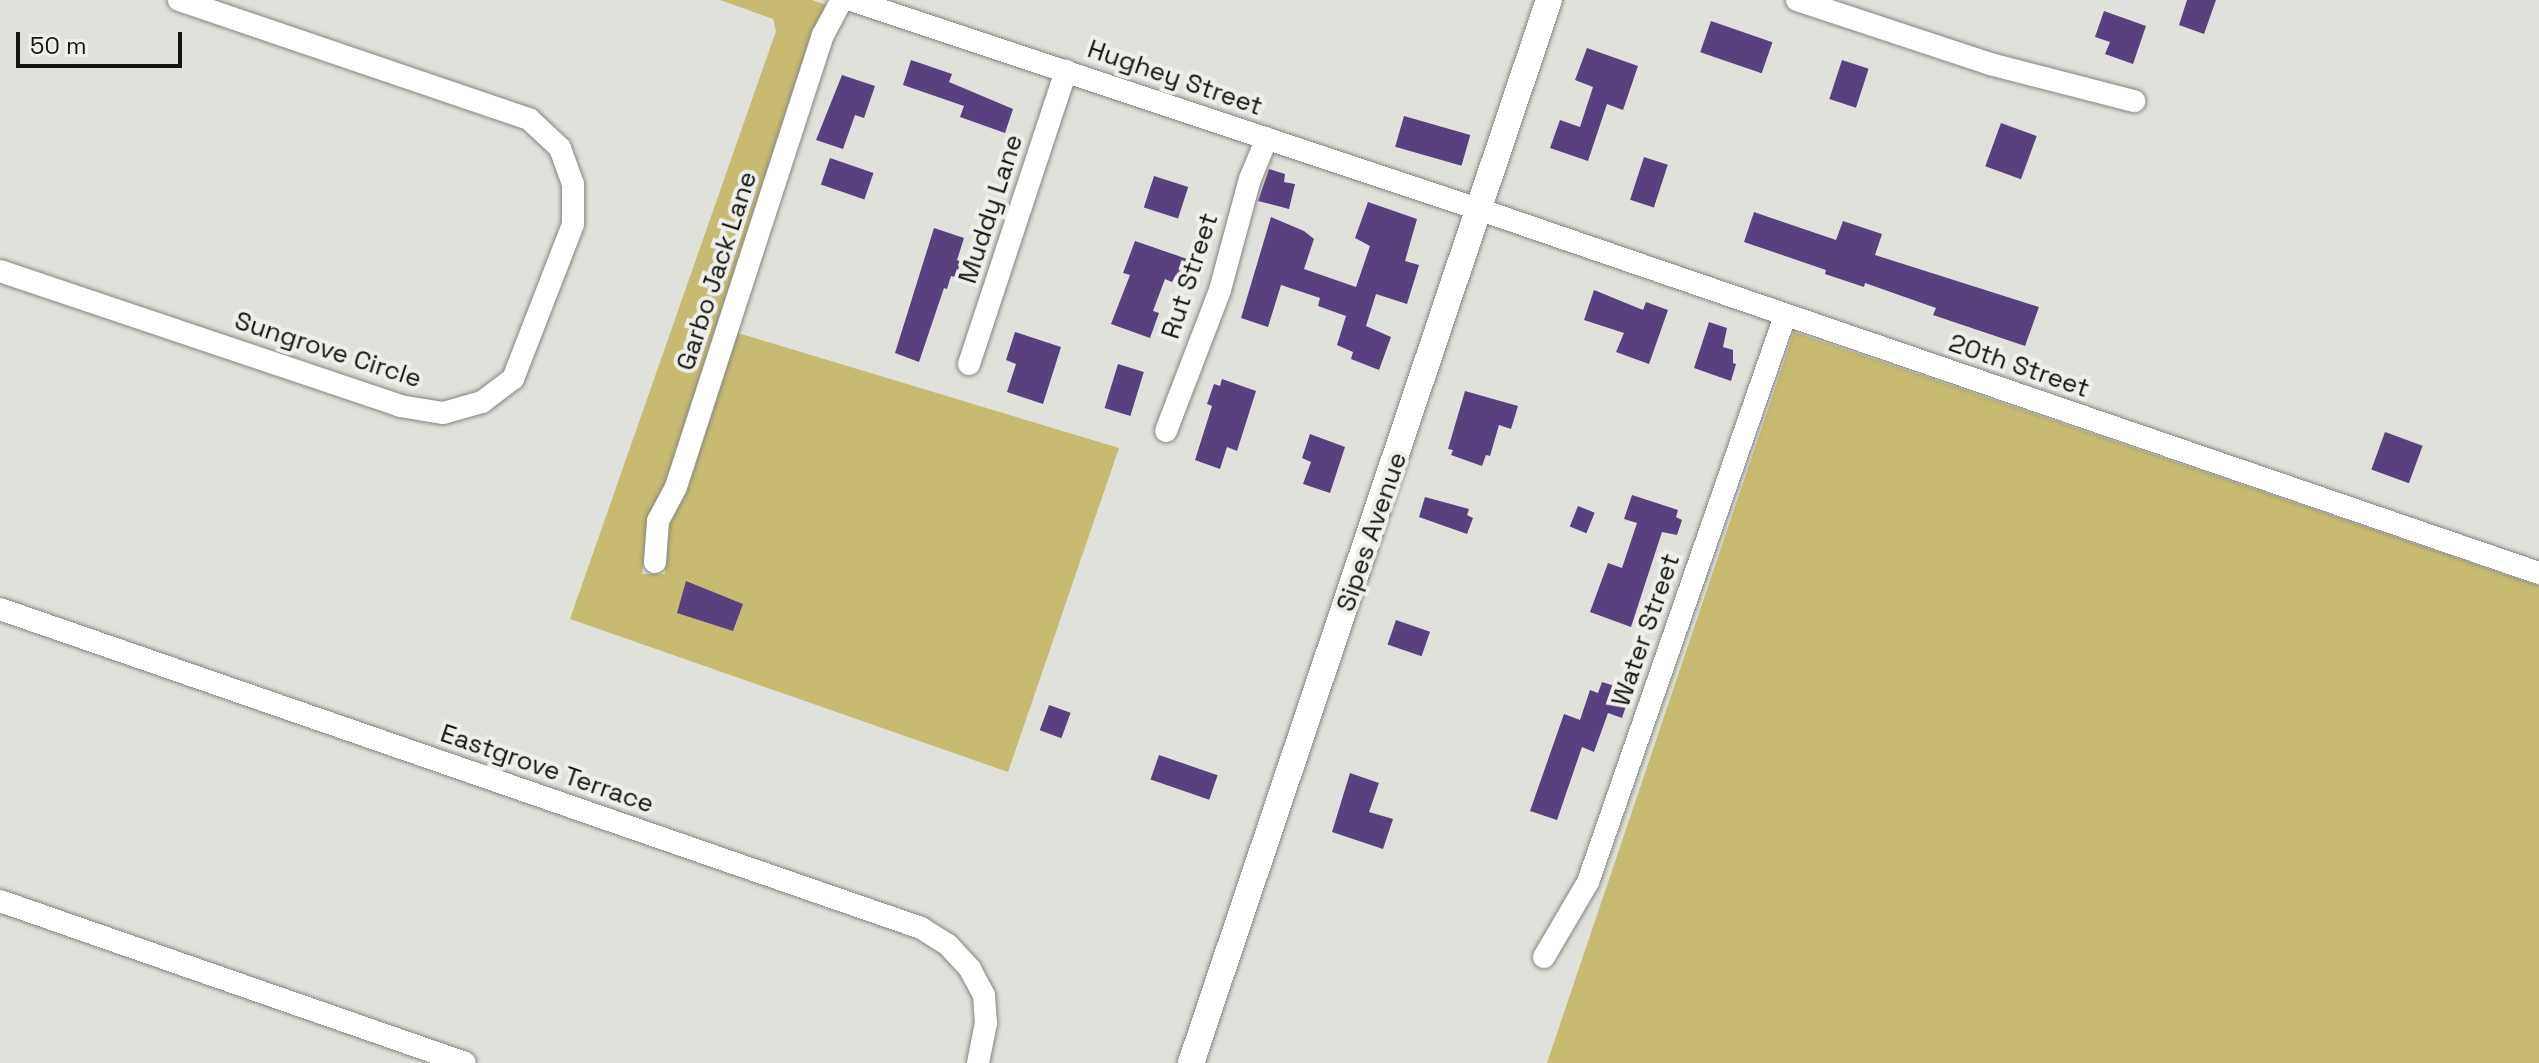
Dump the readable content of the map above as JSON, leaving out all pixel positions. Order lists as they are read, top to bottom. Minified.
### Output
{"streets":{"street":["Hughey Street","Muddy Lane","Garbo Jack Lane","Rut Street","Sungrove Circle","20th Street","Sipes Avenue","Water Street","Eastgrove Terrace"]},"crossings":[["Hughey Street","Muddy Lane"],["Hughey Street","Rut Street"],["Hughey Street","20th Street"],["Hughey Street","Sipes Avenue"],["20th Street","Sipes Avenue"],["20th Street","Water Street"]],"scale_bar":"50 m"}
